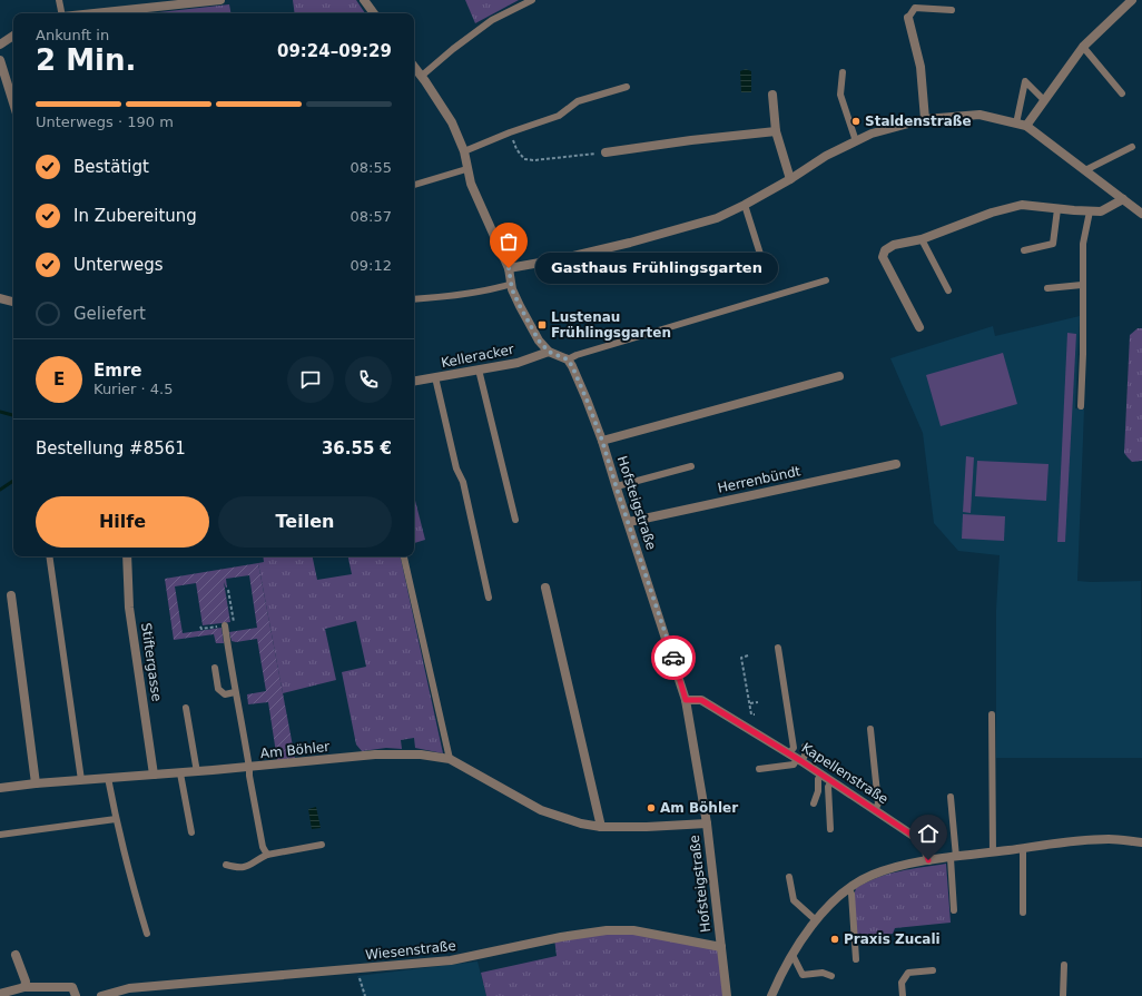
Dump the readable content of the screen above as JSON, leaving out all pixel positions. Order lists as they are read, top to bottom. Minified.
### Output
{"streets":{"street":["Kelleracker","Herrenbündt","Hofsteigstraße","Stiftergasse","Am Böhler","Kapellenstraße","Wiesenstraße"]},"crossings":[["Herrenbündt","Hofsteigstraße"],["Hofsteigstraße","Am Böhler"],["Hofsteigstraße","Kapellenstraße"],["Hofsteigstraße","Wiesenstraße"],["Stiftergasse","Am Böhler"]],"places":{"other":["Staldenstraße","Gasthaus Frühlingsgarten","Am Böhler","Praxis Zucali"],"transit":["Lustenau Frühlingsgarten"]},"page":{"heading":["2 Min.","Ankunft in","09:24–09:29"],"panel":["Emre","Kurier · 4.5","Bestellung #8561","36.55 €"],"bar":"Unterwegs · 190 m","list":[["Bestätigt","08:55"],["In Zubereitung","08:57"],["Unterwegs","09:12"],"Geliefert"],"bubble":"Gasthaus Frühlingsgarten","round":"E","buttons":["Hilfe","Teilen"]}}
